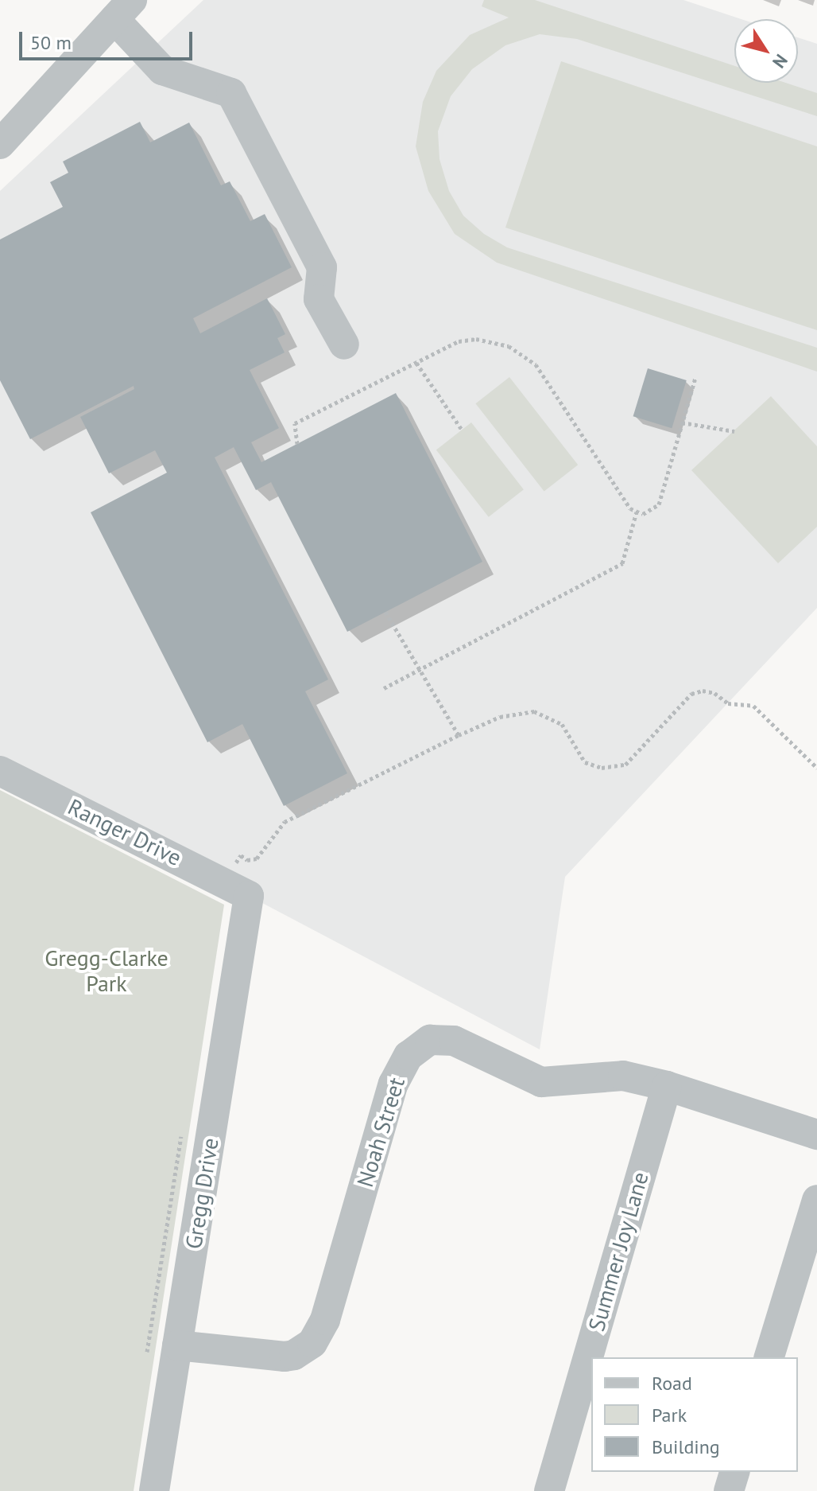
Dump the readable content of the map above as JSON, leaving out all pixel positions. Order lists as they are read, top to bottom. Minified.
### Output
{"streets":{"street":["Ranger Drive","Noah Street","Gregg Drive","Summer Joy Lane"]},"crossings":[["Ranger Drive","Gregg Drive"],["Noah Street","Gregg Drive"],["Noah Street","Summer Joy Lane"]],"parks":["Gregg-Clarke Park"],"legend":["Road","Park","Building"],"scale_bar":"50 m","north":"bottom right"}
